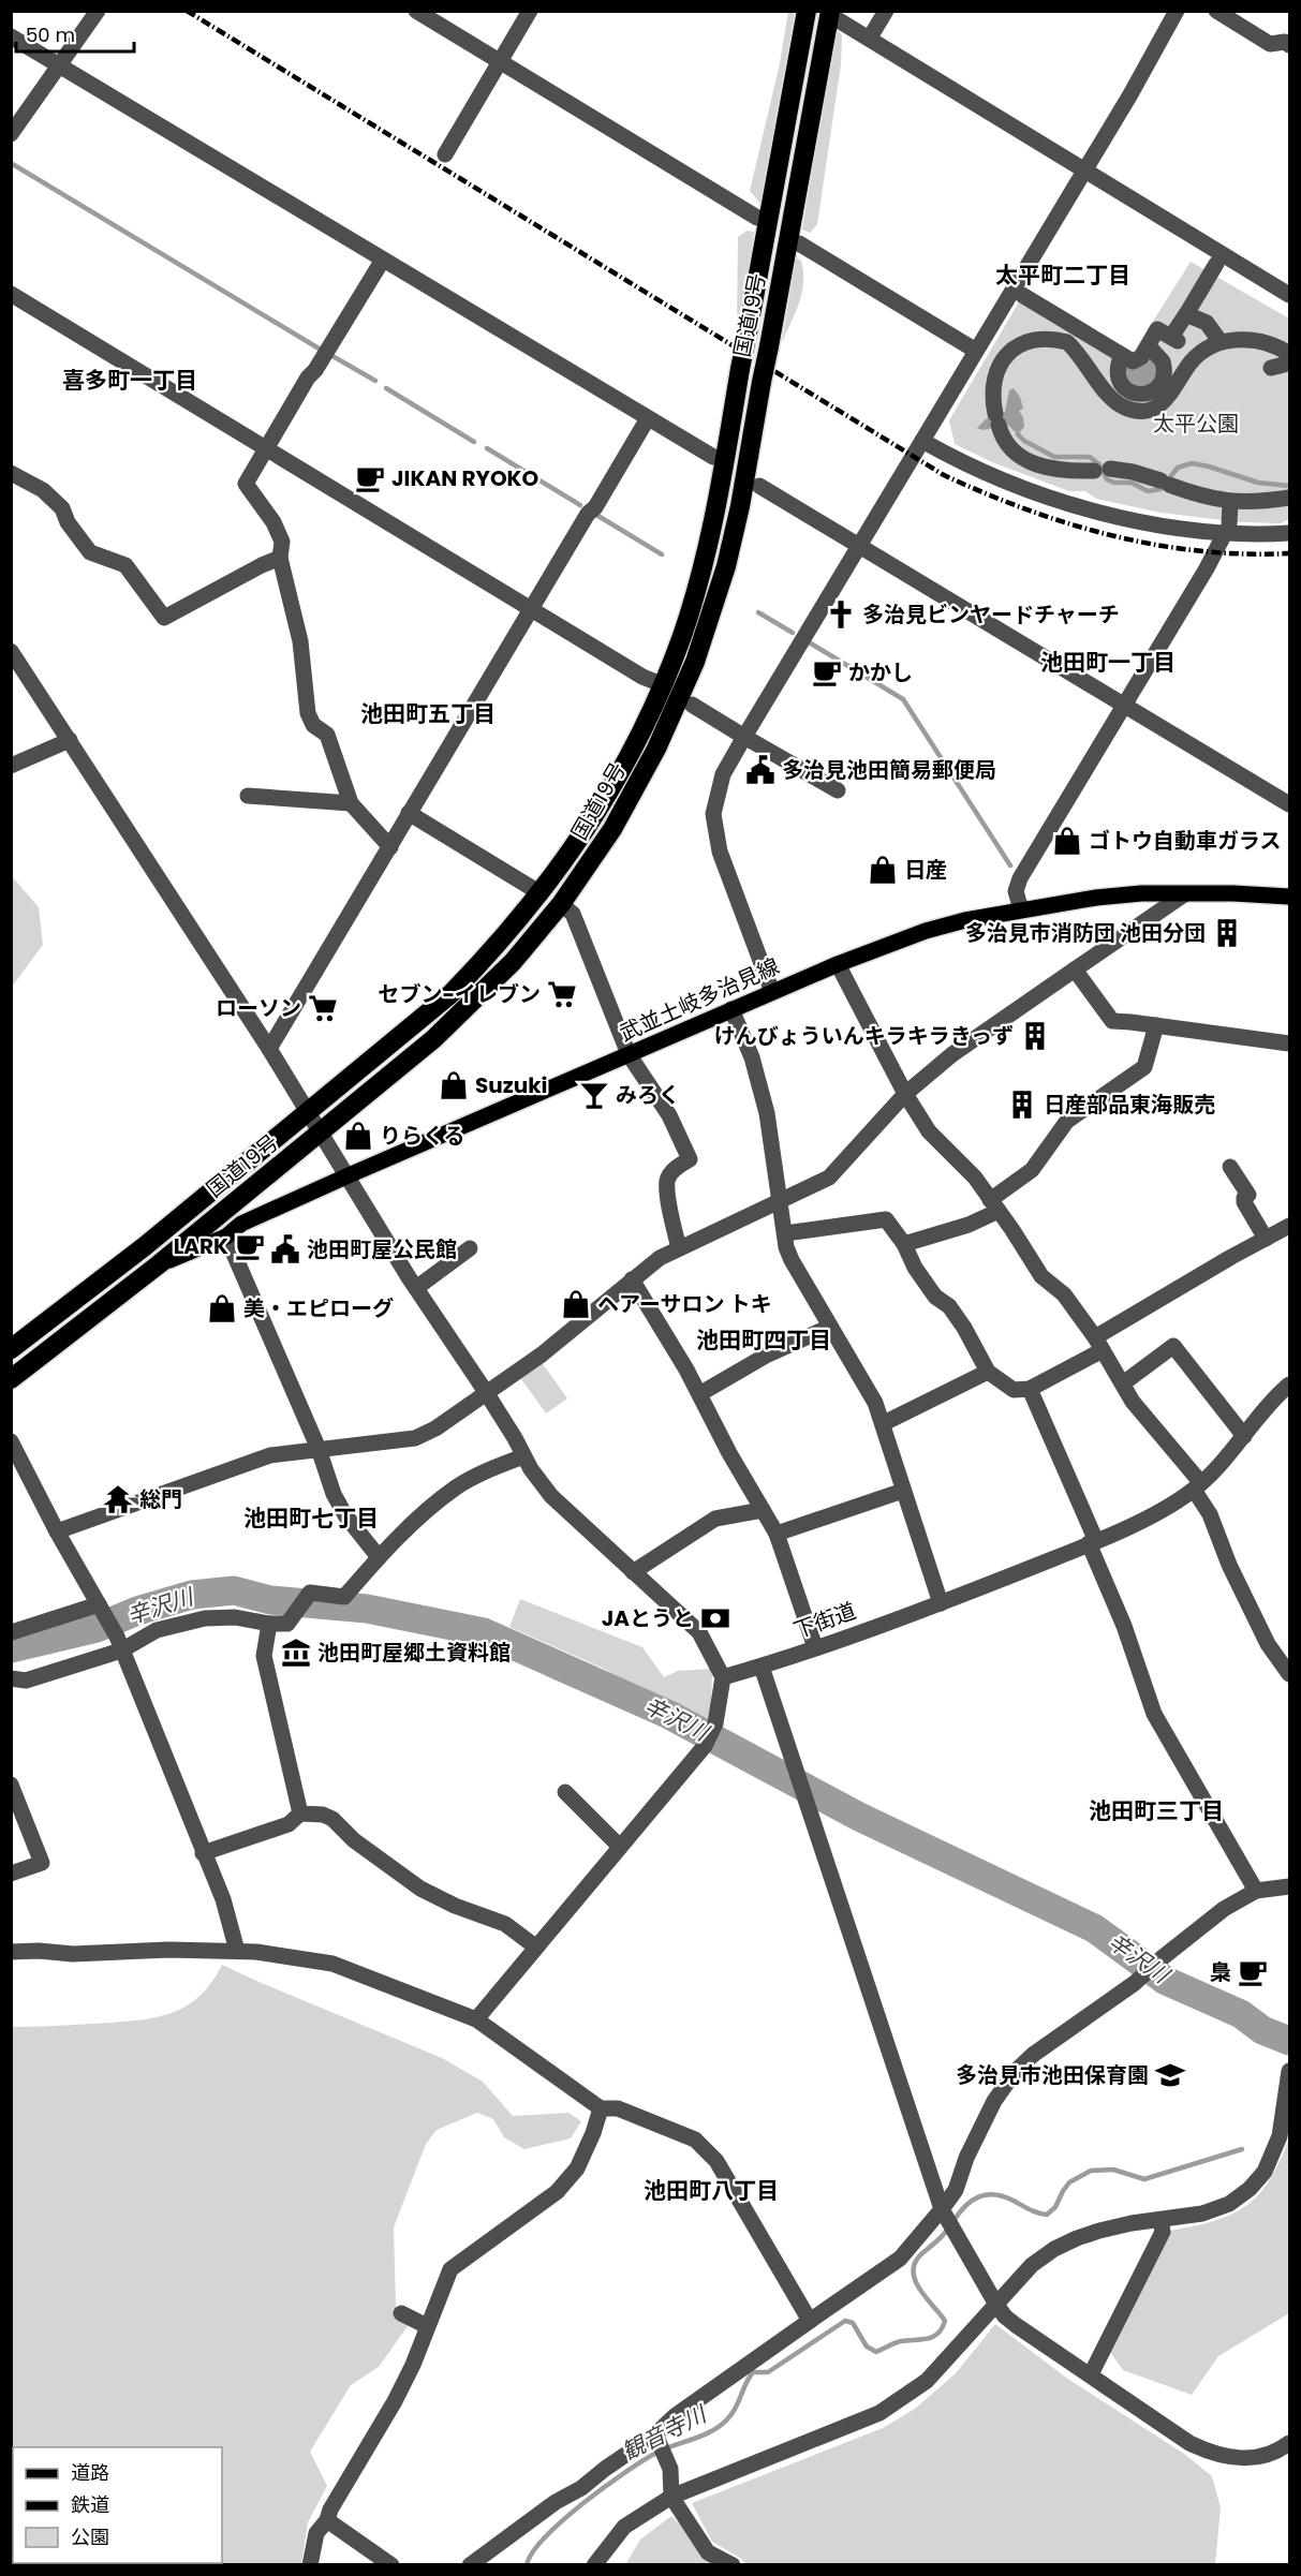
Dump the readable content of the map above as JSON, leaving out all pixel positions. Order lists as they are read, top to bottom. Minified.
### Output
{"streets":{"highway":["国道19号"],"main road":["武並土岐多治見線"],"street":["下街道"]},"crossings":[["国道19号","武並土岐多治見線"]],"districts":["太平町二丁目","喜多町一丁目","池田町一丁目","池田町五丁目","池田町四丁目","池田町七丁目","池田町三丁目","池田町八丁目"],"water":["辛沢川","観音寺川"],"parks":["太平公園"],"places":{"cafe":["JIKAN RYOKO","かかし","LARK","梟"],"church":["多治見ビンヤードチャーチ"],"public building":["多治見池田簡易郵便局","池田町屋公民館"],"shop":["ゴトウ自動車ガラス","日産","Suzuki","りらくる","ヘアーサロン トキ","美・エピローグ"],"building":["多治見市消防団 池田分団","けんびょういんキラキラきっず","日産部品東海販売"],"supermarket":["セブン-イレブン","ローソン"],"bar":["みろく"],"temple":["総門"],"bank":["JAとうと"],"museum":["池田町屋郷土資料館"],"school or university":["多治見市池田保育園"]},"legend":["道路","鉄道","公園"],"scale_bar":"50 m"}
